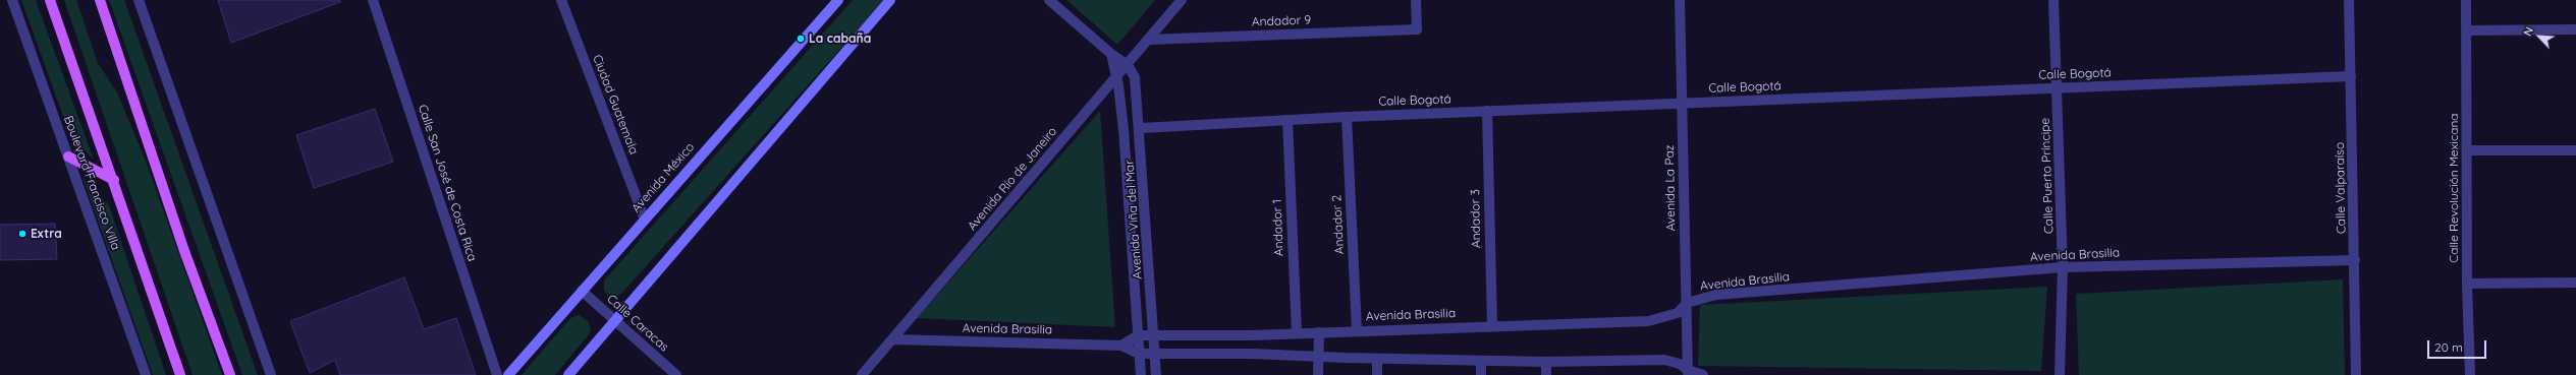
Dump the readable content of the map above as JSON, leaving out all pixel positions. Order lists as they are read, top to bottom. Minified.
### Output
{"streets":{"main road":["Avenida México","Boulevard Francisco Villa"],"street":["Andador 9","Calle Bogotá","Ciudad Guatemala","Calle Puerto Príncipe","Avenida Río de Janeiro","Calle San José de Costa Rica","Avenida La Paz","Calle Valparaíso","Calle Revolución Mexicana","Andador 3","Avenida Viña del Mar","Andador 2","Andador 1","Avenida Brasilia","Calle Caracas"]},"crossings":[["Andador 9","Avenida Río de Janeiro"],["Calle Bogotá","Calle Puerto Príncipe"],["Calle Bogotá","Avenida La Paz"],["Calle Bogotá","Calle Valparaíso"],["Calle Bogotá","Andador 3"],["Calle Bogotá","Avenida Viña del Mar"],["Calle Bogotá","Andador 2"],["Calle Bogotá","Andador 1"],["Ciudad Guatemala","Avenida México"],["Calle Puerto Príncipe","Avenida Brasilia"],["Avenida México","Calle Caracas"],["Avenida Río de Janeiro","Avenida Viña del Mar"],["Avenida Río de Janeiro","Avenida Brasilia"],["Avenida La Paz","Avenida Brasilia"],["Calle Valparaíso","Avenida Brasilia"],["Andador 3","Avenida Brasilia"],["Avenida Viña del Mar","Avenida Brasilia"],["Andador 2","Avenida Brasilia"],["Andador 1","Avenida Brasilia"]],"places":["La cabaña","Extra"],"scale_bar":"20 m","north":"top left"}
